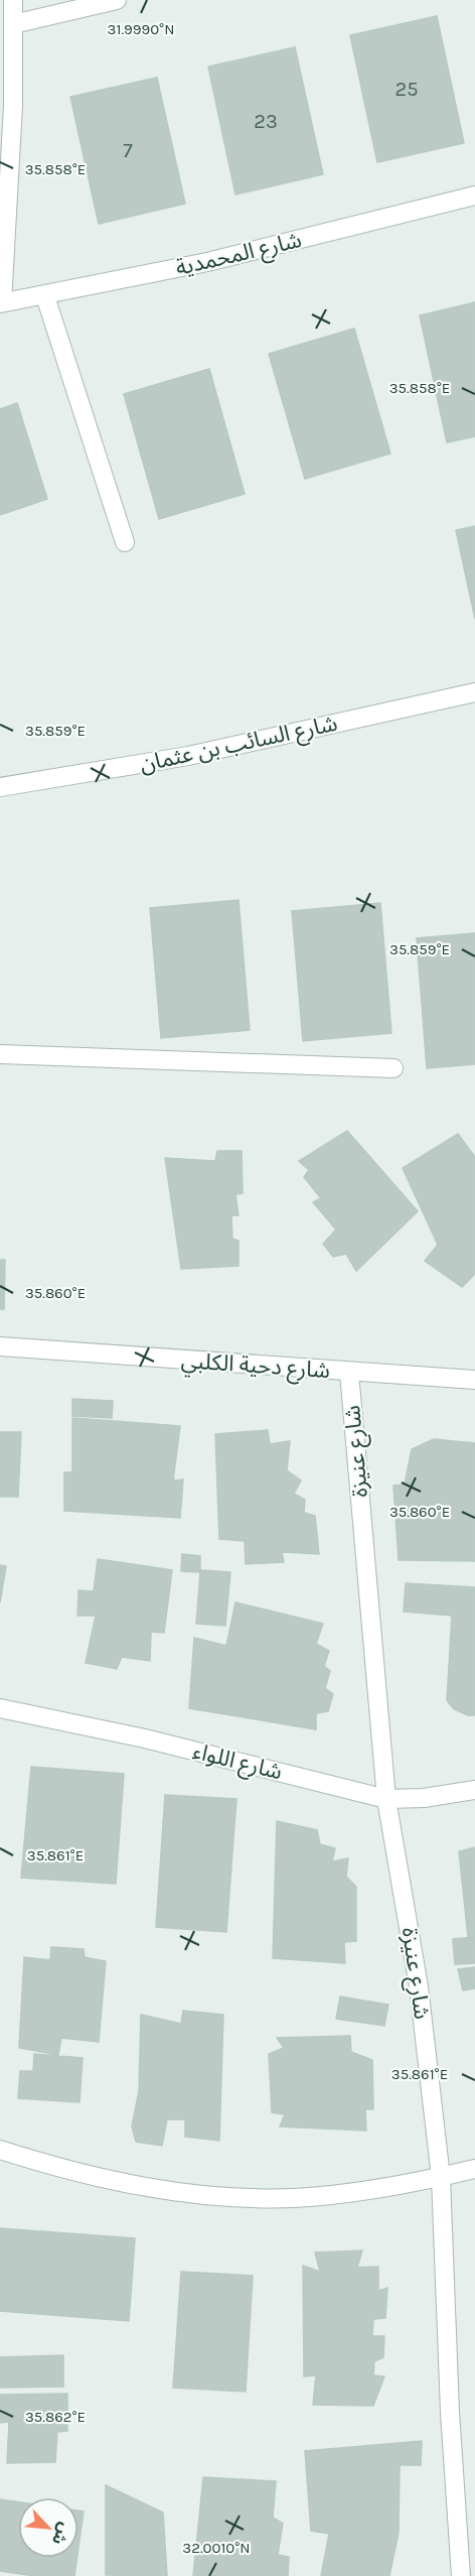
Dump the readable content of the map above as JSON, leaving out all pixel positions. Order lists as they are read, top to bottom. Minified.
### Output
{"streets":{"street":["شارع المحمدية","شارع السائب بن عثمان","شارع دحية الكلبي","شارع عنيزة","شارع اللواء"]},"crossings":[["شارع دحية الكلبي","شارع عنيزة"],["شارع عنيزة","شارع اللواء"]],"house_numbers":["25","23","7"],"north":"bottom right","coordinates":["31.9990°N","35.858°E","35.859°E","35.860°E","35.861°E","35.862°E","32.0010°N"]}
